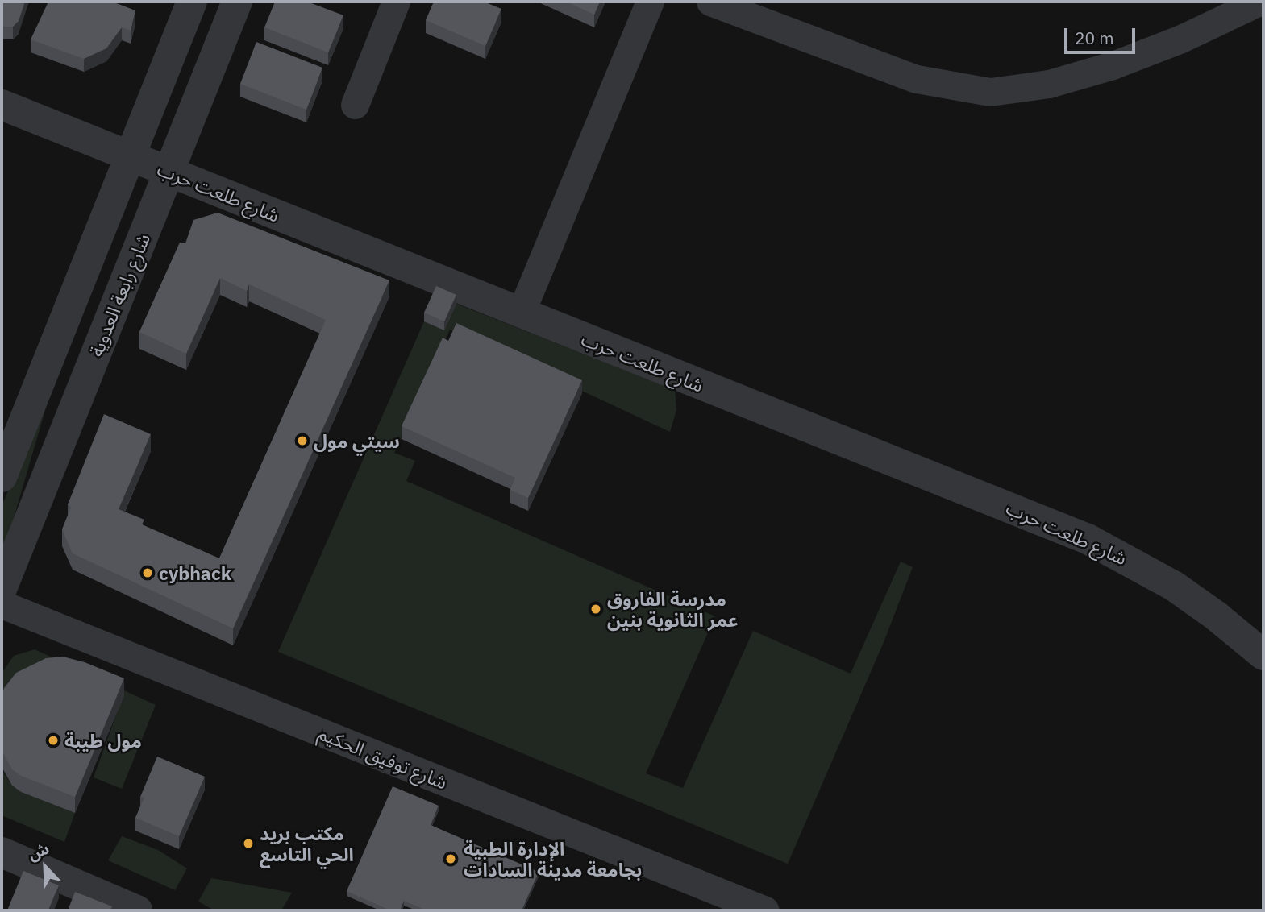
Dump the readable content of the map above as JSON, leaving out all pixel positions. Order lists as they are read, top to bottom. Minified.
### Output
{"streets":{"street":["شارع طلعت حرب","شارع رابعة العدوية","شارع توفيق الحكيم"]},"crossings":[["شارع طلعت حرب","شارع رابعة العدوية"]],"places":["سيتي مول","cybhack","مدرسة الفاروق عمر الثانوية بنين","مول طيبة","مكتب بريد الحي التاسع","الإدارة الطبية بجامعة مدينة السادات"],"scale_bar":"20 m","north":"top left"}
